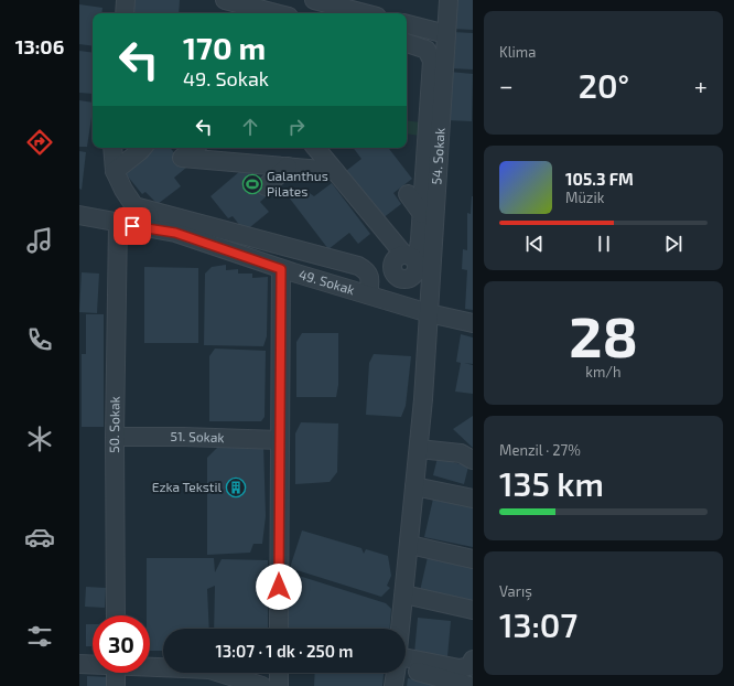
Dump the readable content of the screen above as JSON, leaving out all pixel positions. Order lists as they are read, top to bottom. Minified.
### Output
{"streets":{"street":["54. Sokak","49. Sokak","50. Sokak","51. Sokak"]},"crossings":[["54. Sokak","49. Sokak"],["49. Sokak","50. Sokak"],["50. Sokak","51. Sokak"]],"places":{"sports":["Galanthus Pilates"],"building":["Ezka Tekstil"]},"page":{"tabs":"13:06","tile":["Klima",["28","km/h"],["Menzil · 27%","135 km"],["Varış","13:07"]],"turn":["170 m","49. Sokak"],"heat":["−","20°","+"],"song":["105.3 FM","Müzik"],"limit":"30","trip":"13:07 · 1 dk · 250 m"}}
